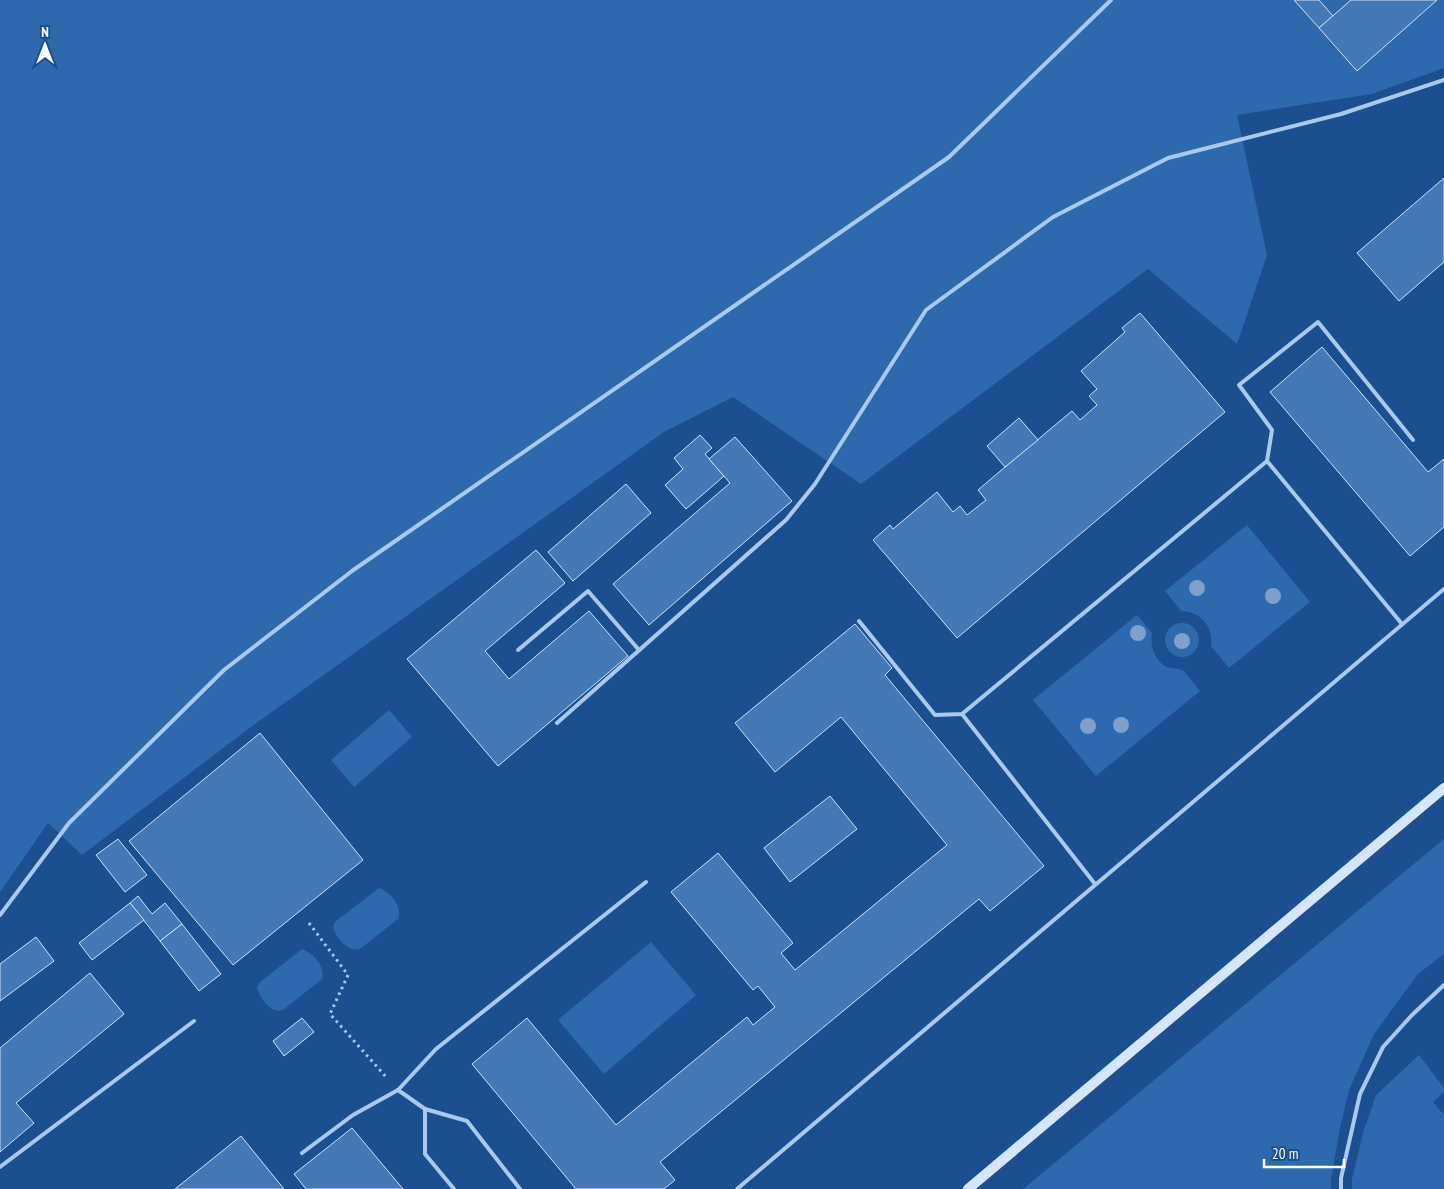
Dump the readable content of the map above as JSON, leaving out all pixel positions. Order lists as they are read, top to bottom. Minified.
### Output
{"scale_bar":"20 m","north":"top"}
